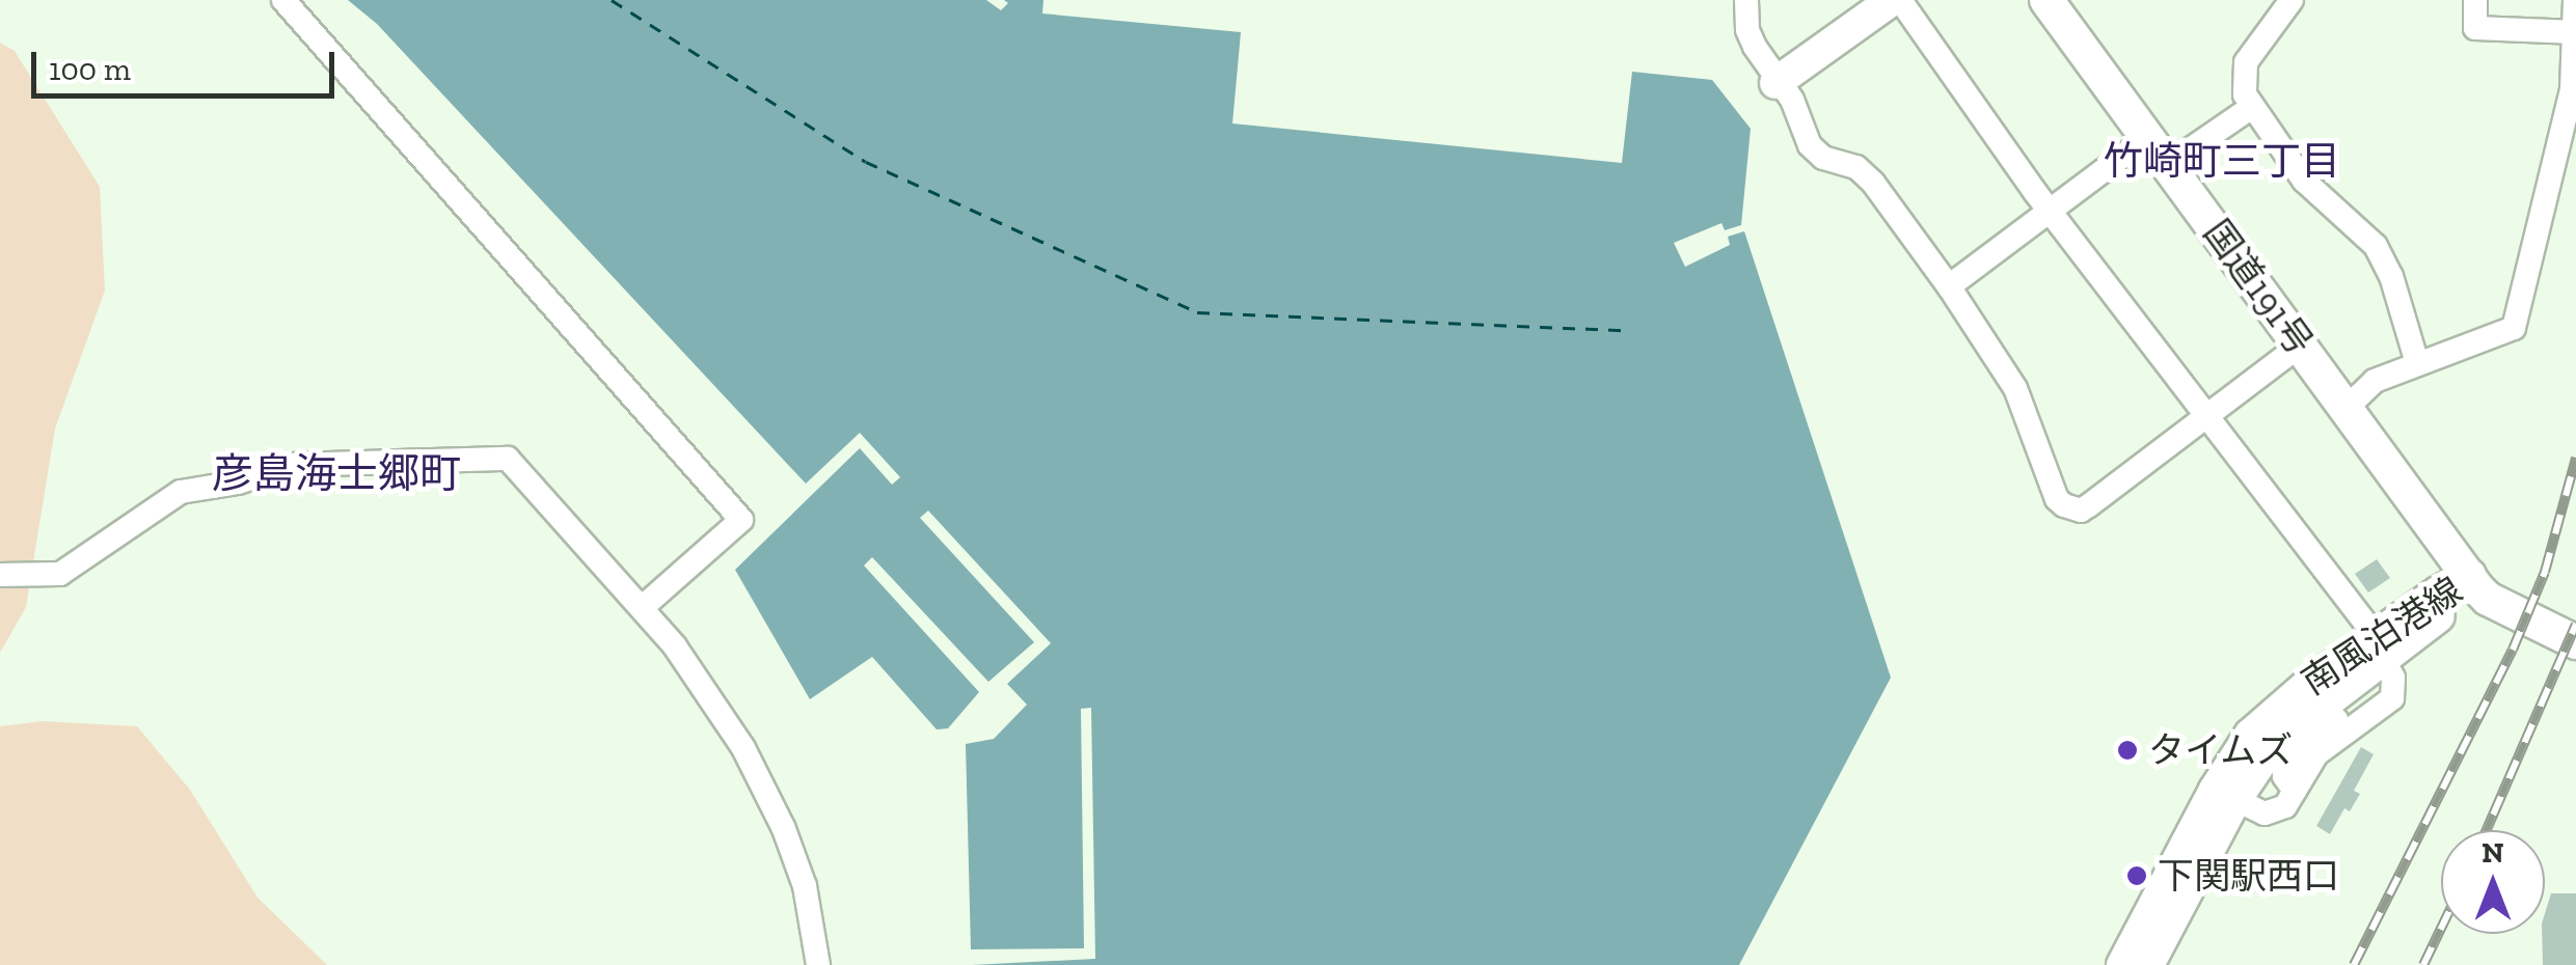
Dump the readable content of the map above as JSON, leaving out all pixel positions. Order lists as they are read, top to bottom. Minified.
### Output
{"streets":{"highway":["国道191号"],"main road":["南風泊港線"]},"crossings":[["国道191号","南風泊港線"]],"districts":["竹崎町三丁目","彦島海士郷町"],"places":["タイムズ","下関駅西口"],"scale_bar":"100 m","north":"top"}
